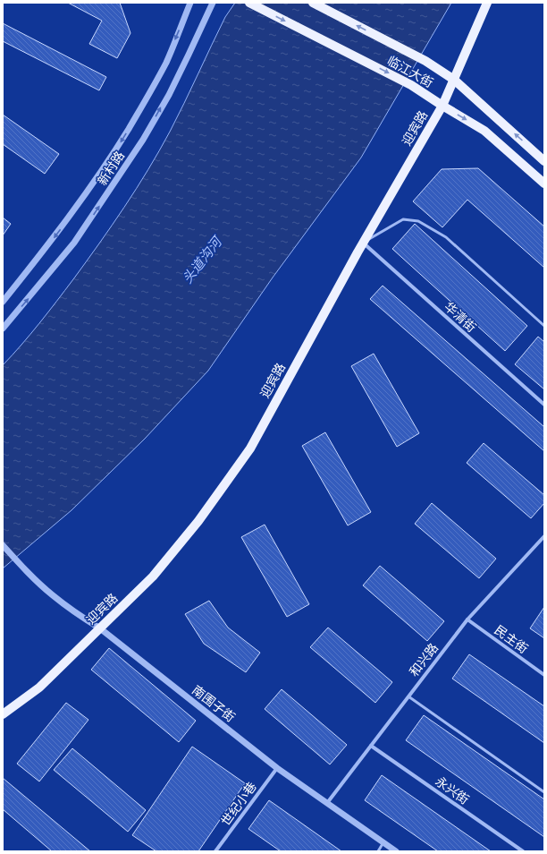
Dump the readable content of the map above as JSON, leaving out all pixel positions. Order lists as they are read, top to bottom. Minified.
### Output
{"streets":{"main road":["临江大街","迎宾路"],"street":["新村路","华清街","民主街","和兴路","南围子街","永兴街","世纪小巷"]},"crossings":[["临江大街","迎宾路"],["迎宾路","华清街"],["迎宾路","南围子街"],["民主街","和兴路"],["和兴路","南围子街"],["和兴路","永兴街"],["南围子街","世纪小巷"]],"water":["头道沟河"]}
